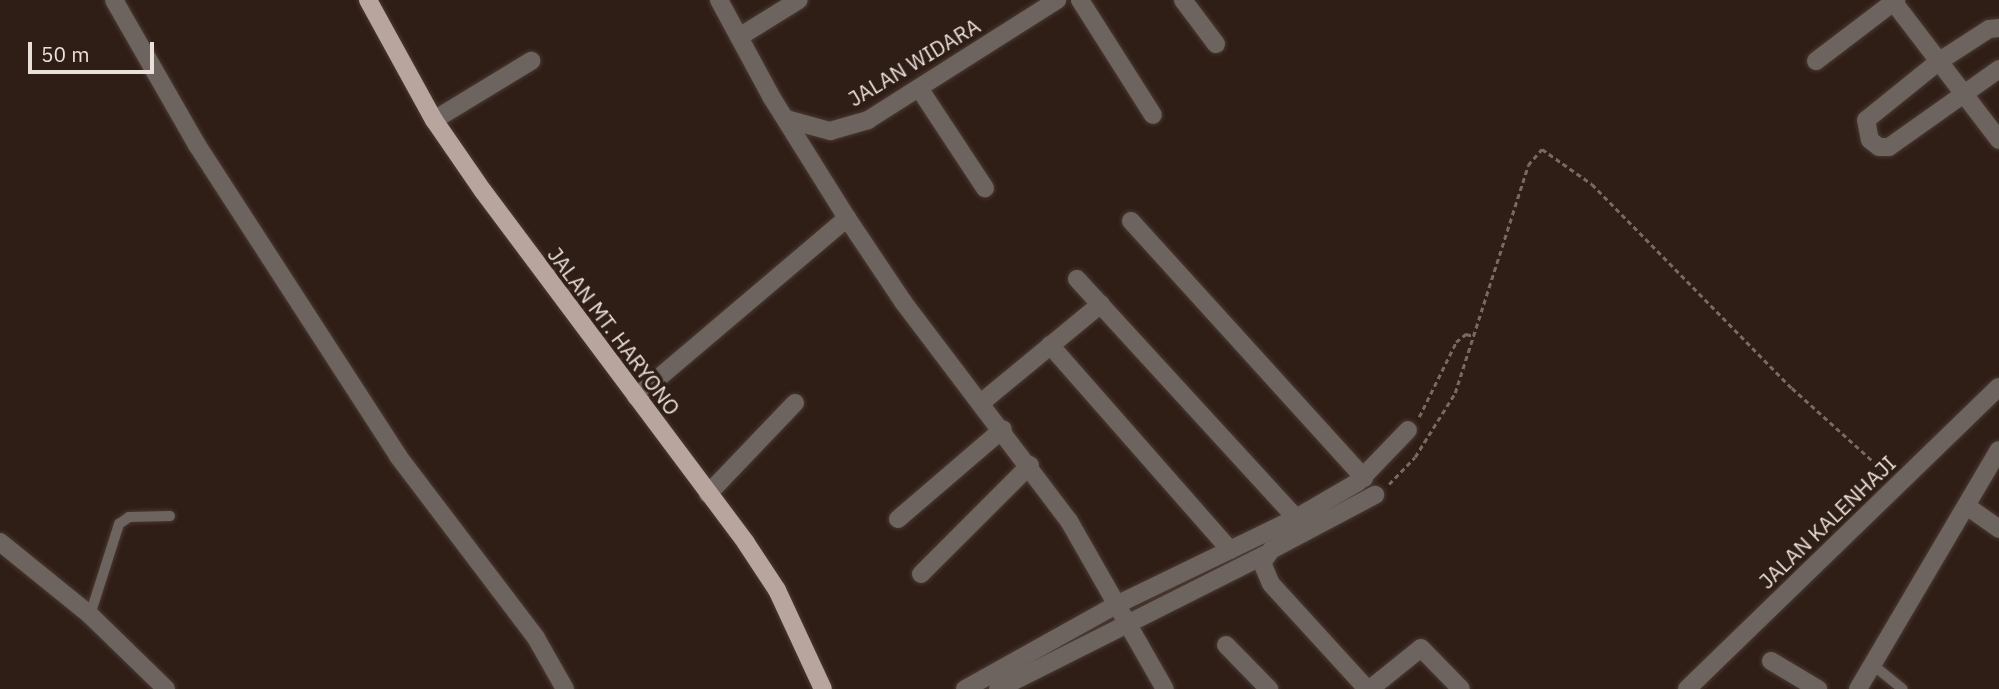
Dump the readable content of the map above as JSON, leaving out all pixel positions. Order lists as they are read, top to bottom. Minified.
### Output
{"streets":{"main road":["JALAN MT. HARYONO"],"street":["JALAN WIDARA","JALAN KALENHAJI"]},"scale_bar":"50 m"}
